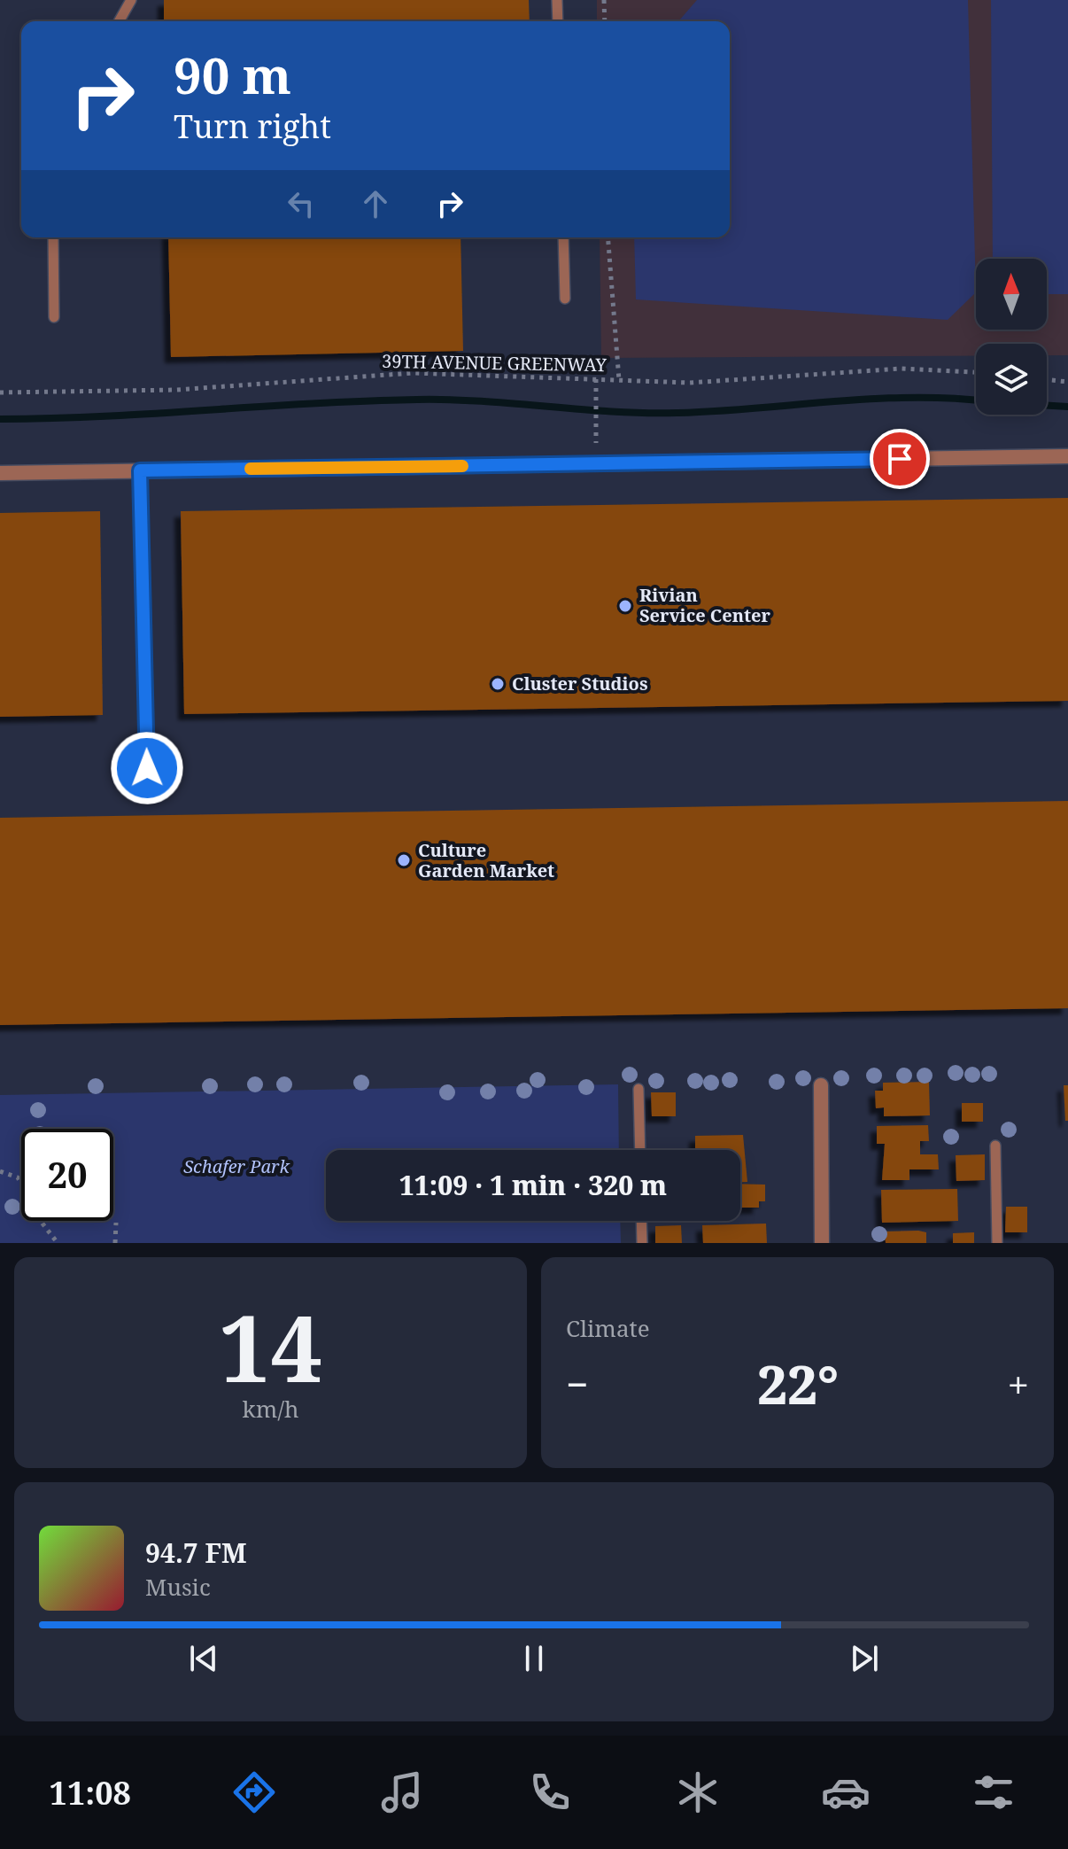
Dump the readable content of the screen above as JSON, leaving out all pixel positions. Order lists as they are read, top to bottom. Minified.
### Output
{"streets":{"path":["39TH AVENUE GREENWAY"]},"parks":["Schafer Park"],"places":["Rivian Service Center","Cluster Studios","Culture Garden Market"],"north":"top","page":{"turn":["90 m","Turn right"],"limit":"20","trip":"11:09 · 1 min · 320 m","tile":[["14","km/h"],"Climate"],"heat":["−","22°","+"],"song":["94.7 FM","Music"],"tabs":"11:08"}}
